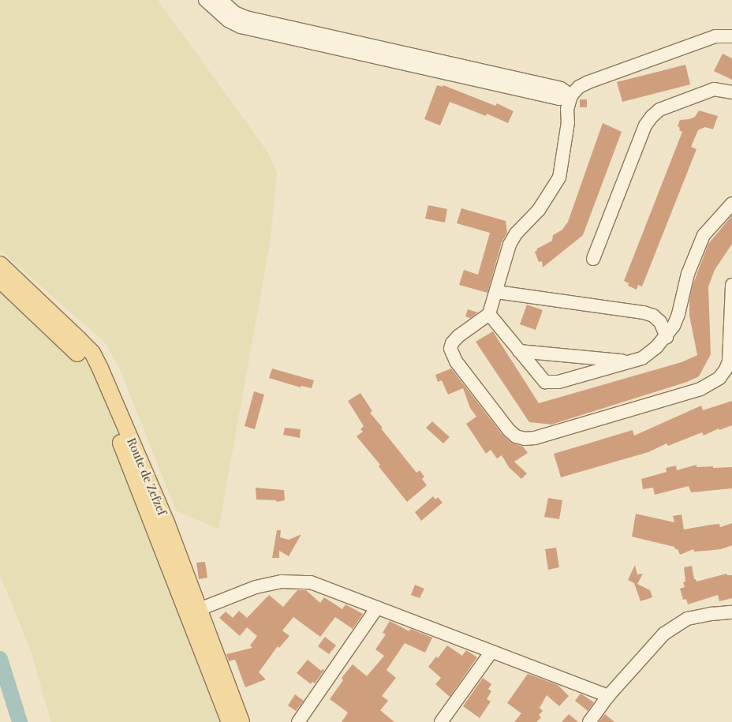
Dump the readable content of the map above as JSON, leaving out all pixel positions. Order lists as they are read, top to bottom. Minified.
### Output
{"streets":{"main road":["Route de Zefzef"]}}
